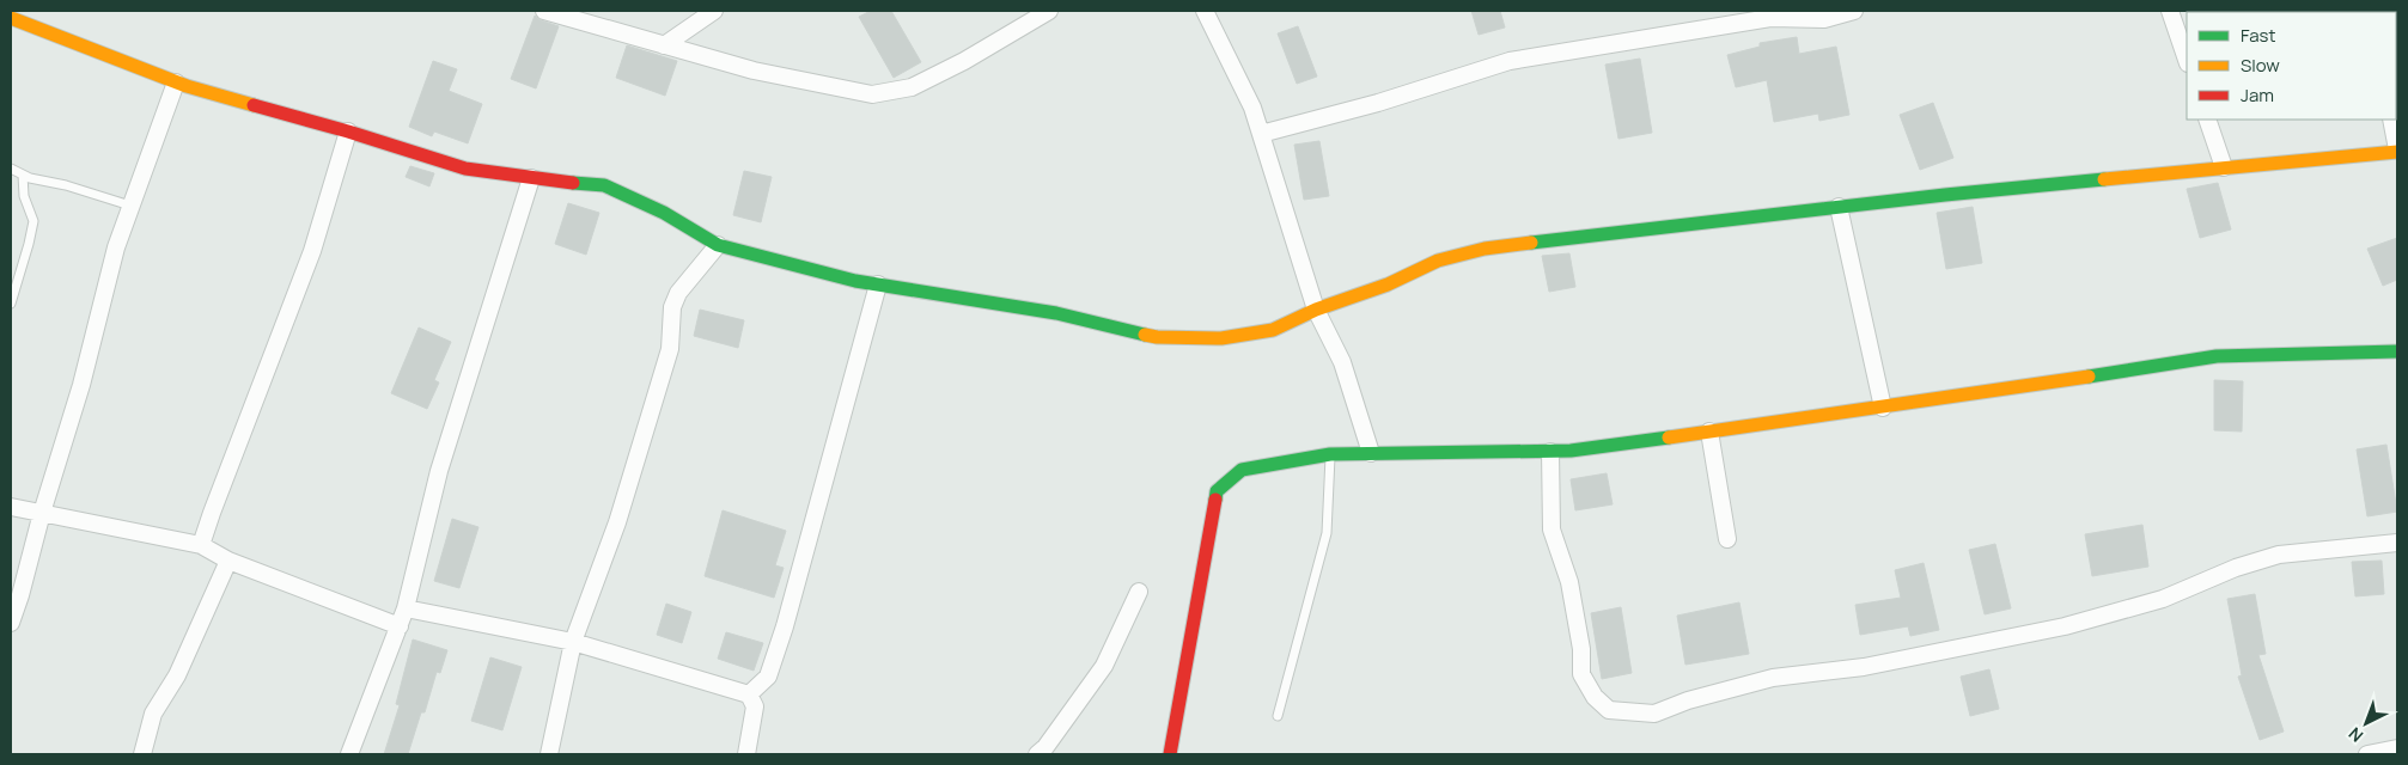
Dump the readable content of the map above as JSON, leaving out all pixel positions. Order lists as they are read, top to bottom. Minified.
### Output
{"legend":["Fast","Slow","Jam"],"north":"bottom left"}
